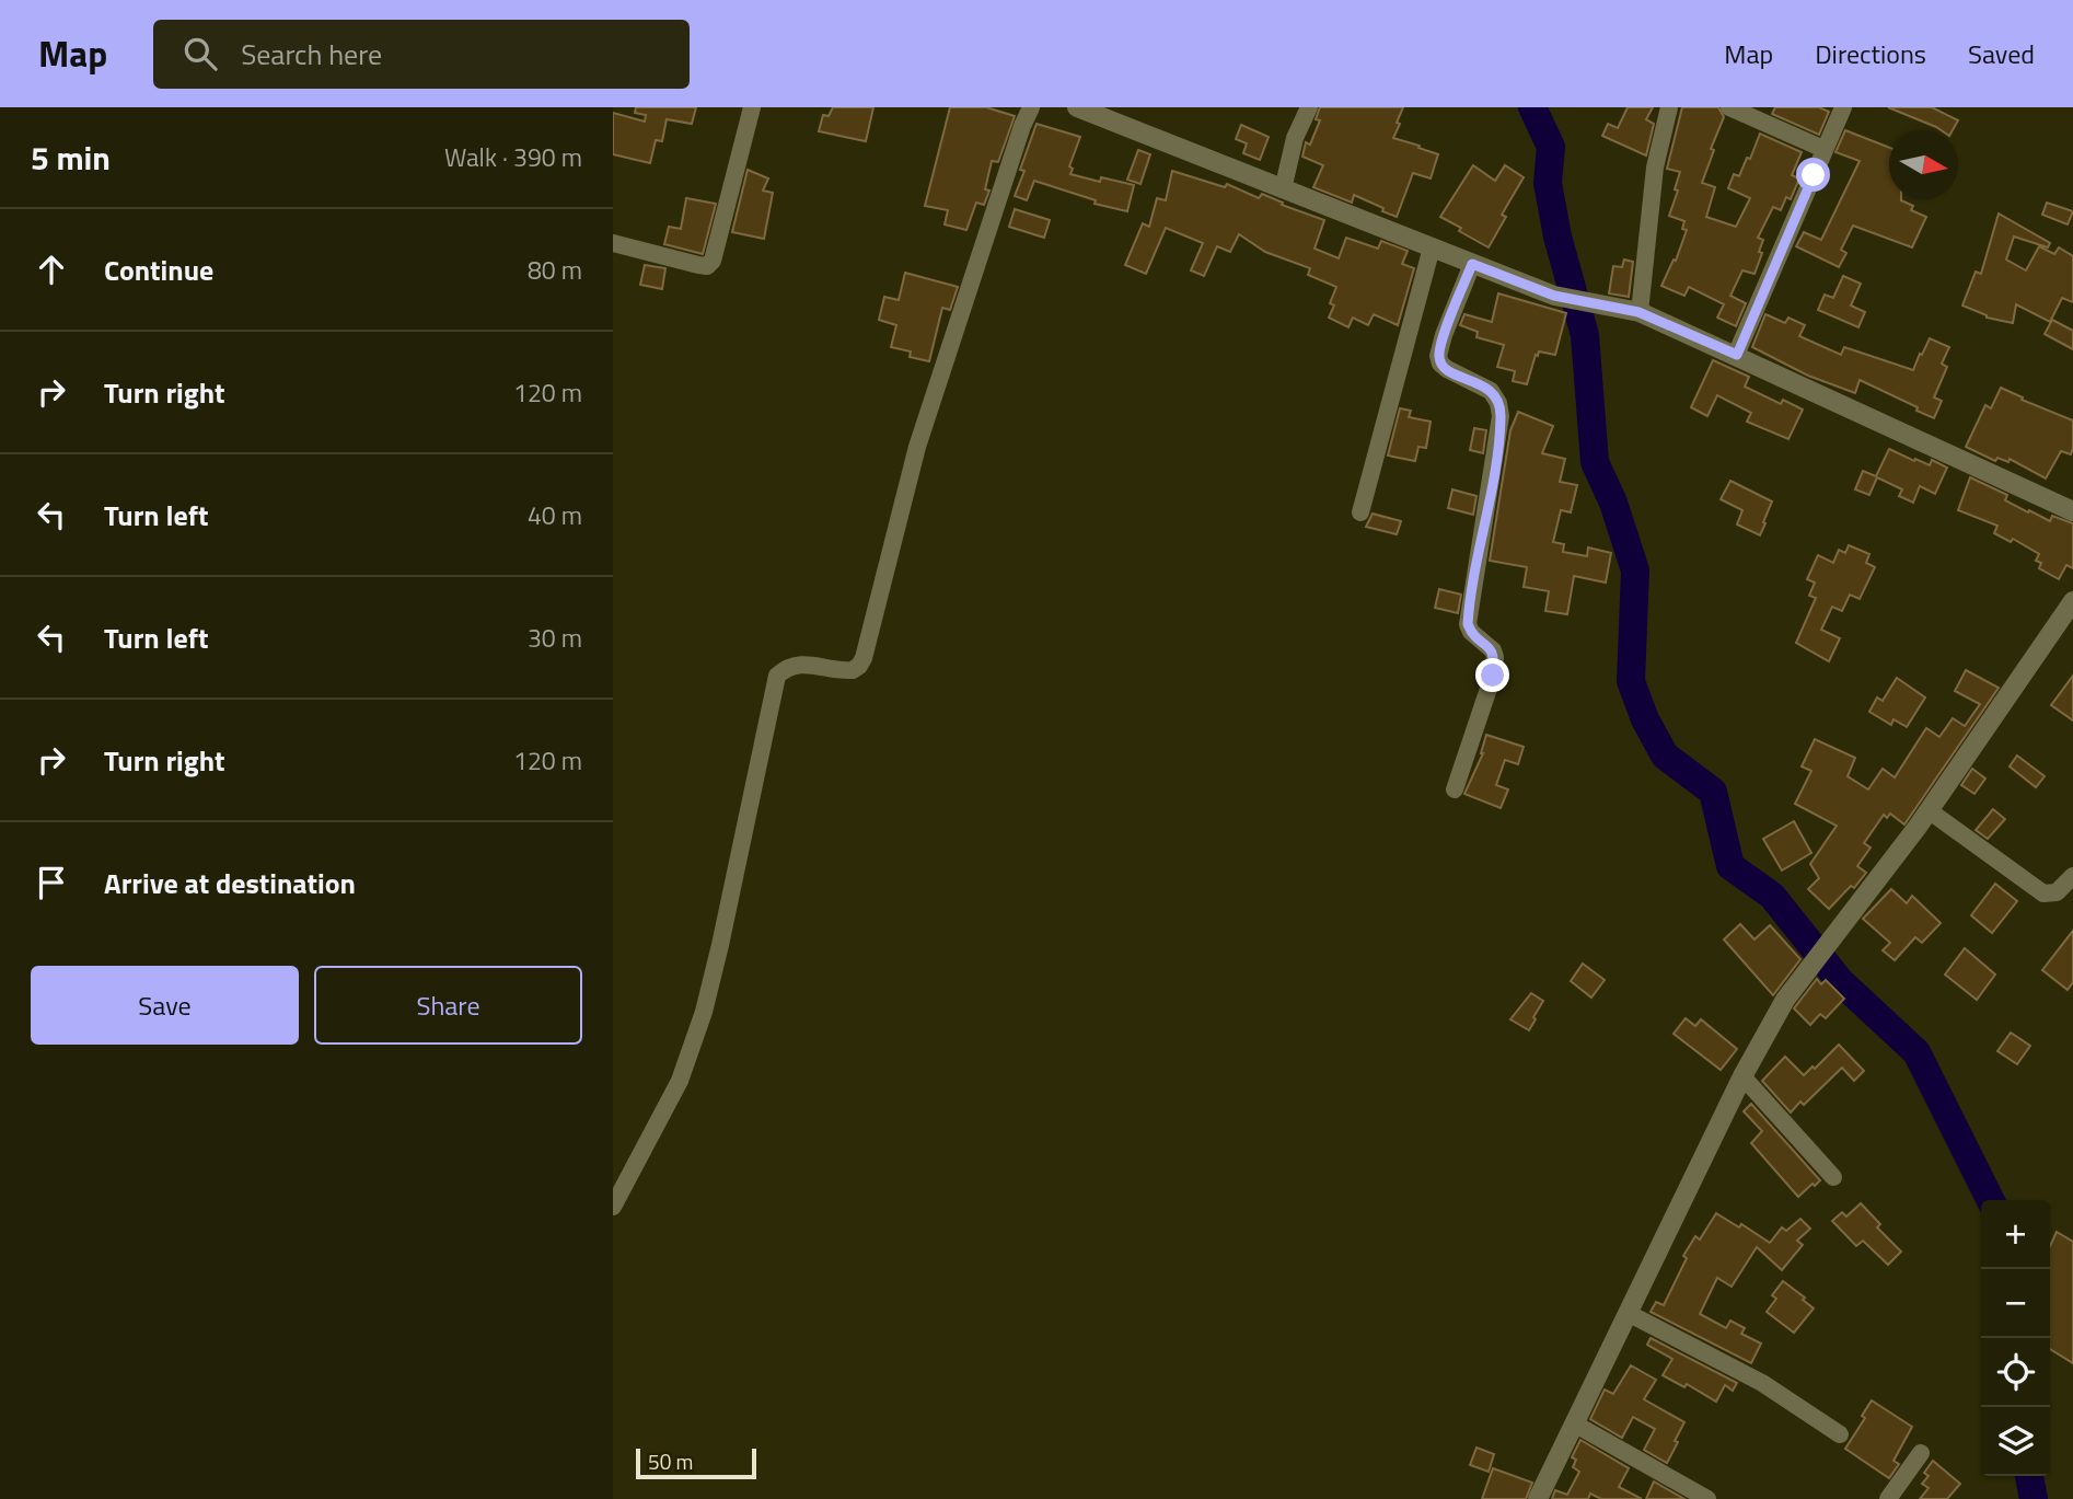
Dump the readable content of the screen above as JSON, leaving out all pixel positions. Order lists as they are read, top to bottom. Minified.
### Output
{"scale_bar":"50 m","north":"right","page":{"header":"Map","search":"Search here","nav":["Map","Directions","Saved"],"heading":["5 min","Walk · 390 m"],"list":[["Continue","80 m"],["Turn right","120 m"],["Turn left","40 m"],["Turn left","30 m"],["Turn right","120 m"],"Arrive at destination"],"buttons":["Save","Share"],"map_buttons":["+","−"],"scale":"50 m"}}
